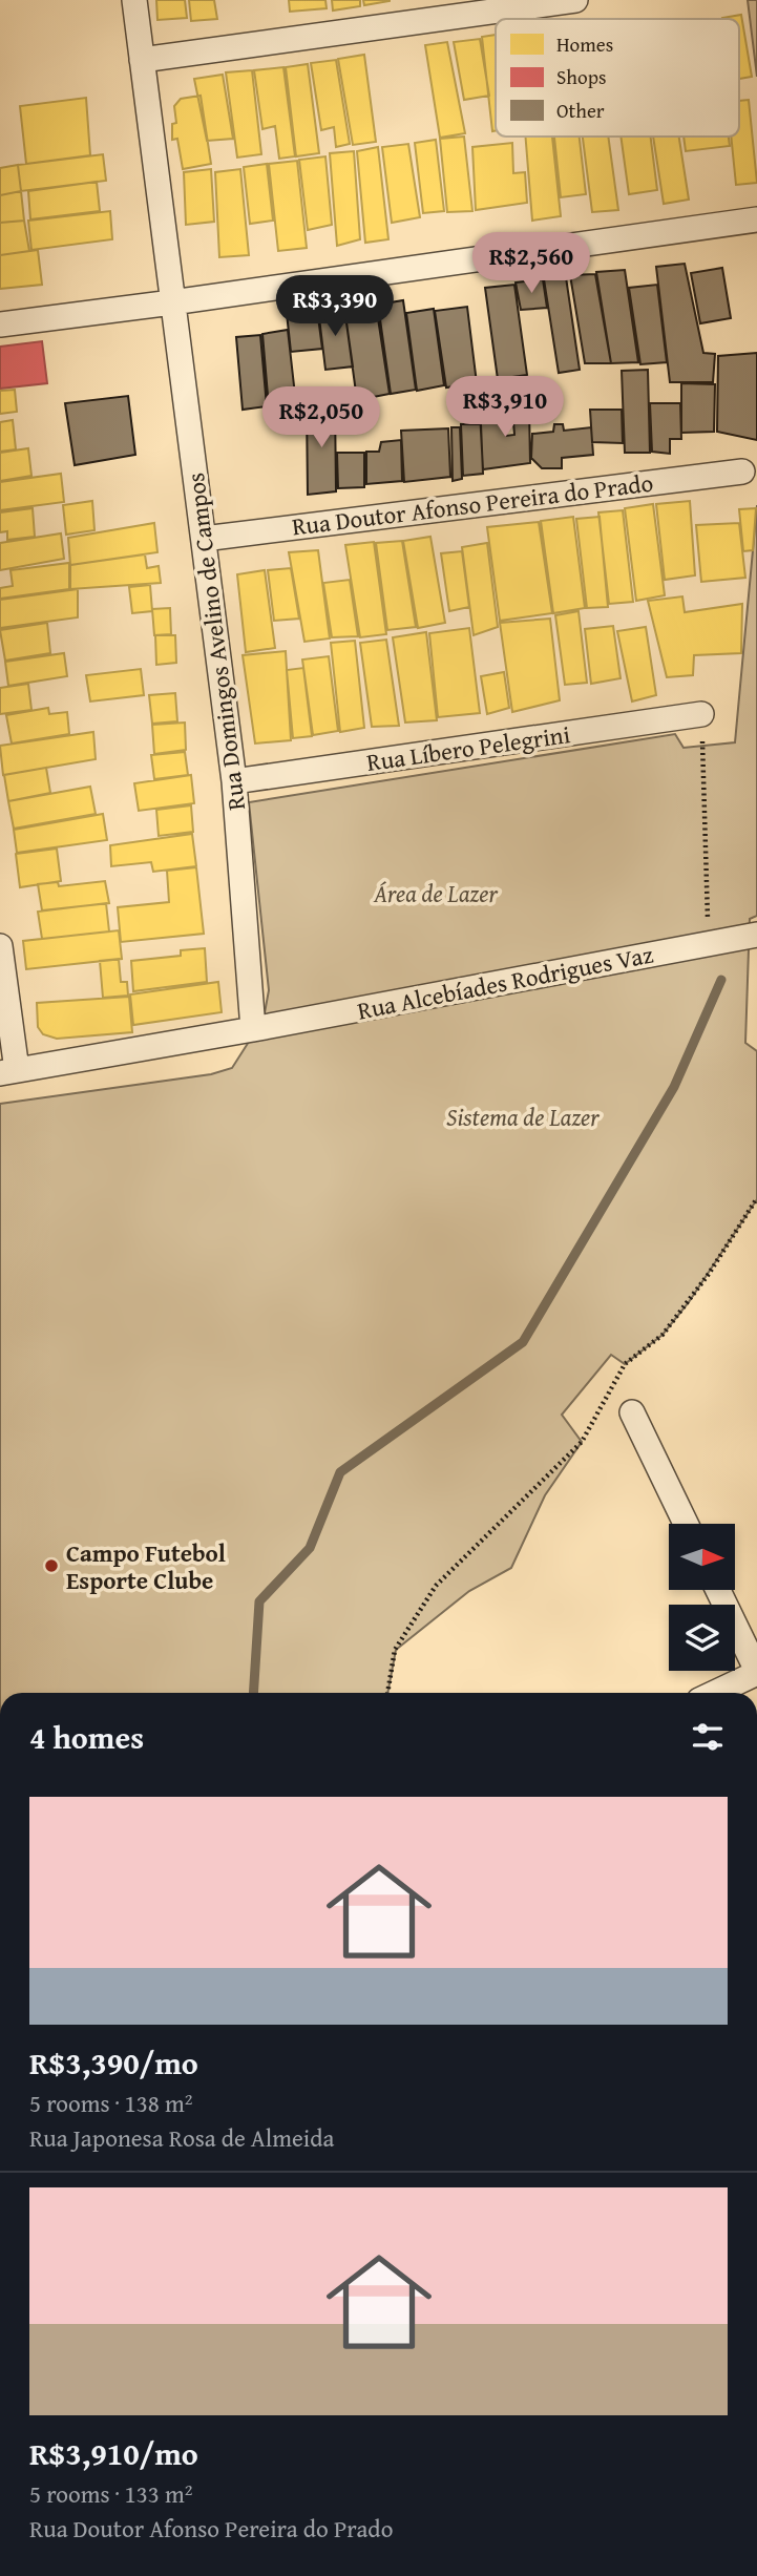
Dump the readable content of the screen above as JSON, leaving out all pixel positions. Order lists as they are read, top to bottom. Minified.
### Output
{"streets":{"street":["Rua Doutor Afonso Pereira do Prado","Rua Domingos Avelino de Campos","Rua Líbero Pelegrini","Rua Alcebíades Rodrigues Vaz"]},"crossings":[["Rua Doutor Afonso Pereira do Prado","Rua Domingos Avelino de Campos"],["Rua Domingos Avelino de Campos","Rua Líbero Pelegrini"],["Rua Domingos Avelino de Campos","Rua Alcebíades Rodrigues Vaz"]],"parks":["Área de Lazer","Sistema de Lazer"],"places":["Campo Futebol Esporte Clube"],"legend":["Homes","Shops","Other"],"north":"right","page":{"price":["R$2,560","R$3,390","R$3,910","R$2,050"],"heading":"4 homes","list":[{"name":"R$3,390/mo","note":"5 rooms · 138 m² · Rua Japonesa Rosa de Almeida"},{"name":"R$3,910/mo","note":"5 rooms · 133 m² · Rua Doutor Afonso Pereira do Prado"}]}}
